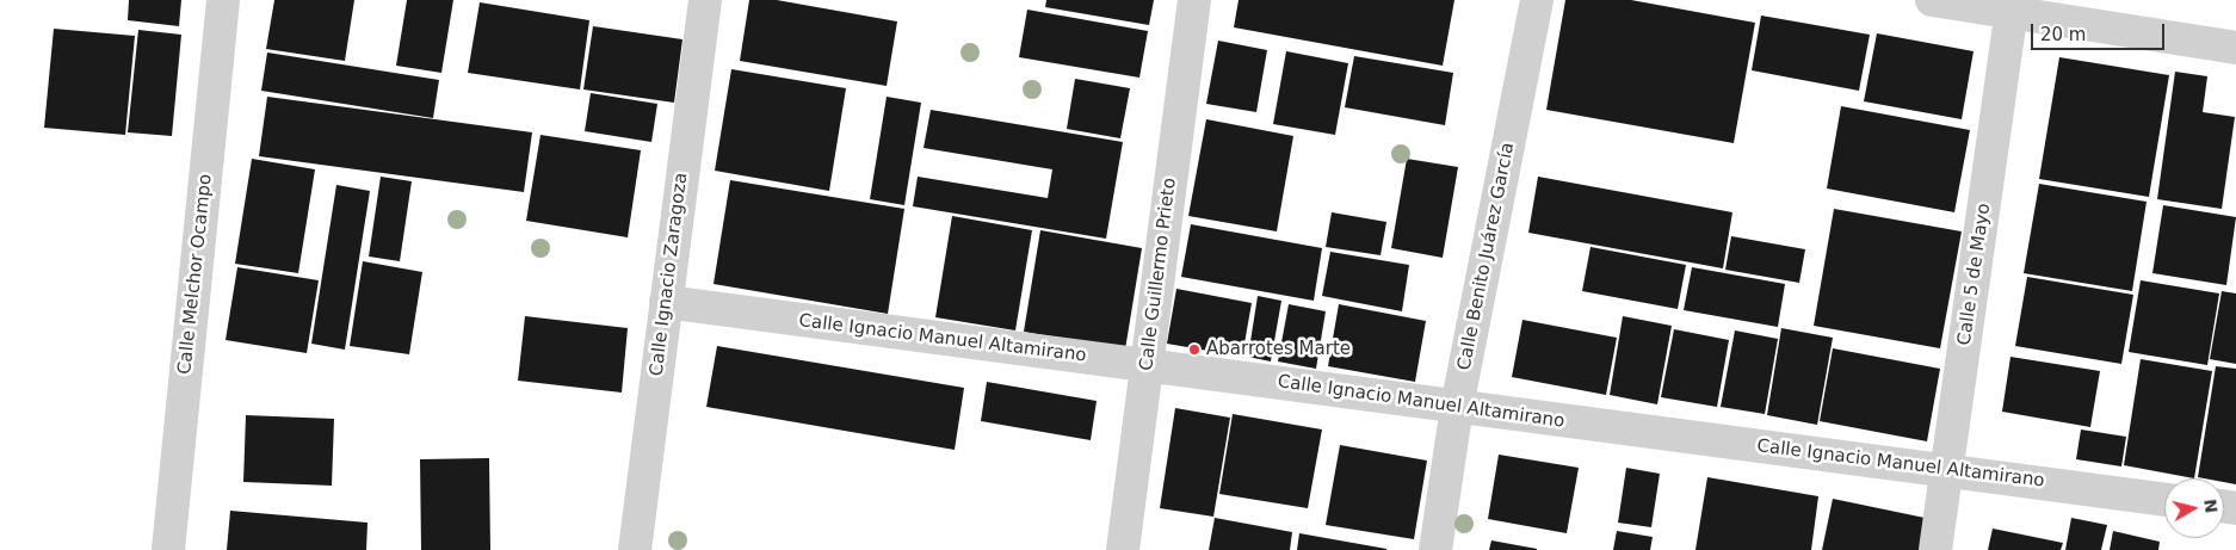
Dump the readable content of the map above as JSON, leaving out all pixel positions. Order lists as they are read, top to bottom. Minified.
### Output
{"streets":{"street":["Calle Benito Juárez García","Calle Melchor Ocampo","Calle Ignacio Zaragoza","Calle Guillermo Prieto","Calle 5 de Mayo","Calle Ignacio Manuel Altamirano"]},"crossings":[["Calle Benito Juárez García","Calle Ignacio Manuel Altamirano"],["Calle Ignacio Zaragoza","Calle Ignacio Manuel Altamirano"],["Calle Guillermo Prieto","Calle Ignacio Manuel Altamirano"],["Calle 5 de Mayo","Calle Ignacio Manuel Altamirano"]],"places":["Abarrotes Marte"],"scale_bar":"20 m","north":"right"}
